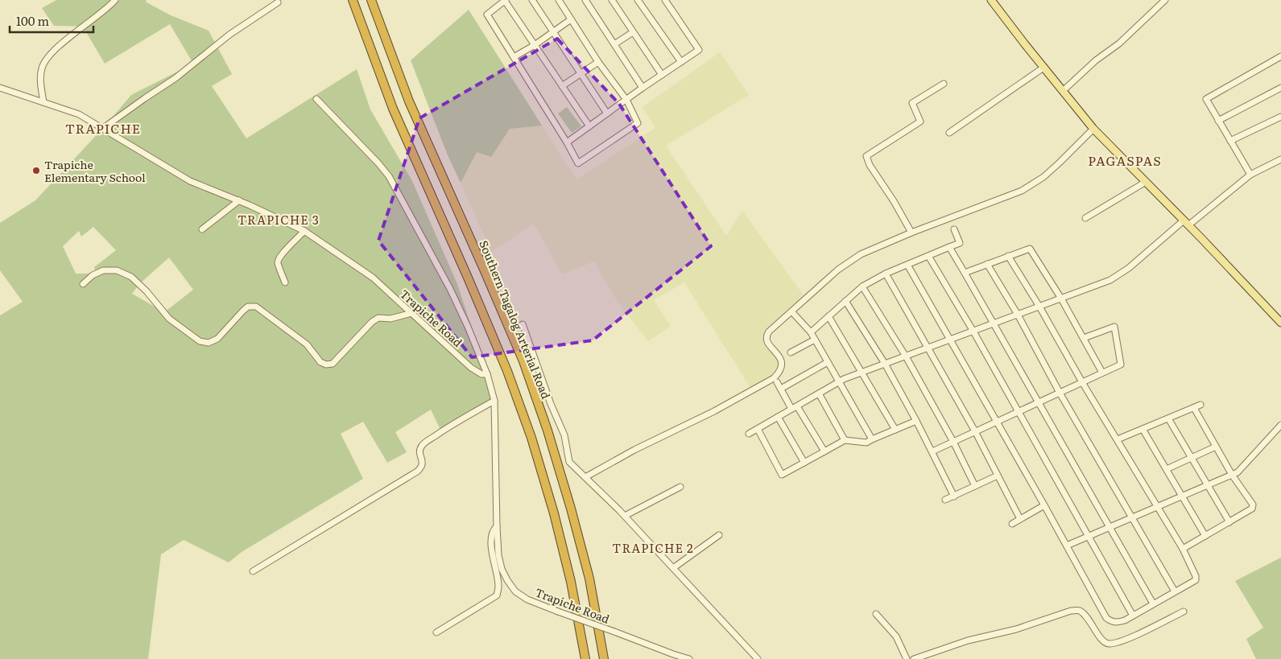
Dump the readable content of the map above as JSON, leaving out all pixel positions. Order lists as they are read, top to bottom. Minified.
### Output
{"streets":{"highway":["Southern Tagalog Arterial Road"],"street":["Trapiche Road"]},"districts":["TRAPICHE","PAGASPAS","TRAPICHE 3","TRAPICHE 2"],"places":["Trapiche Elementary School"],"scale_bar":"100 m"}
